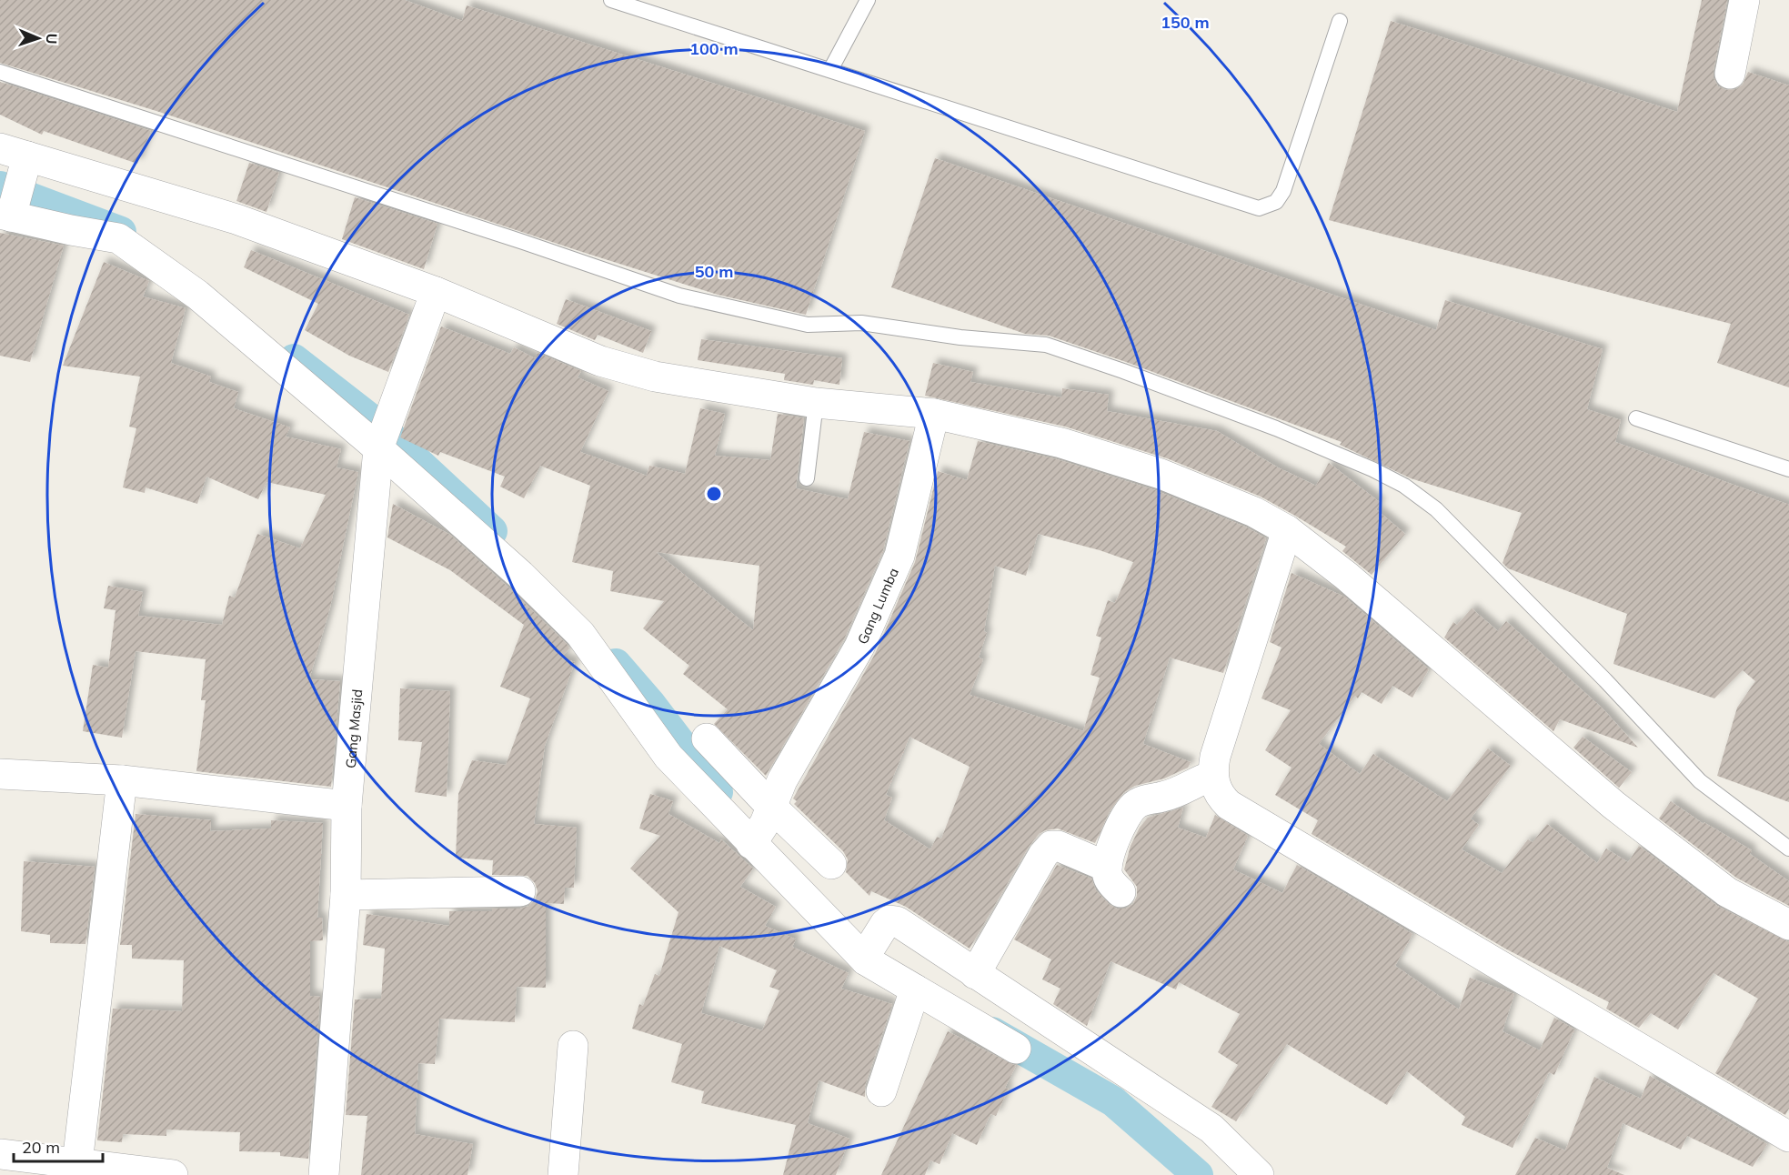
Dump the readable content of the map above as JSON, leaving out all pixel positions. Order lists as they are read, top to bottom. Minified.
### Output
{"streets":{"street":["Gang Lumba","Gang Masjid"]},"scale_bar":"20 m","north":"right","rings":["150 m","100 m","50 m"]}
